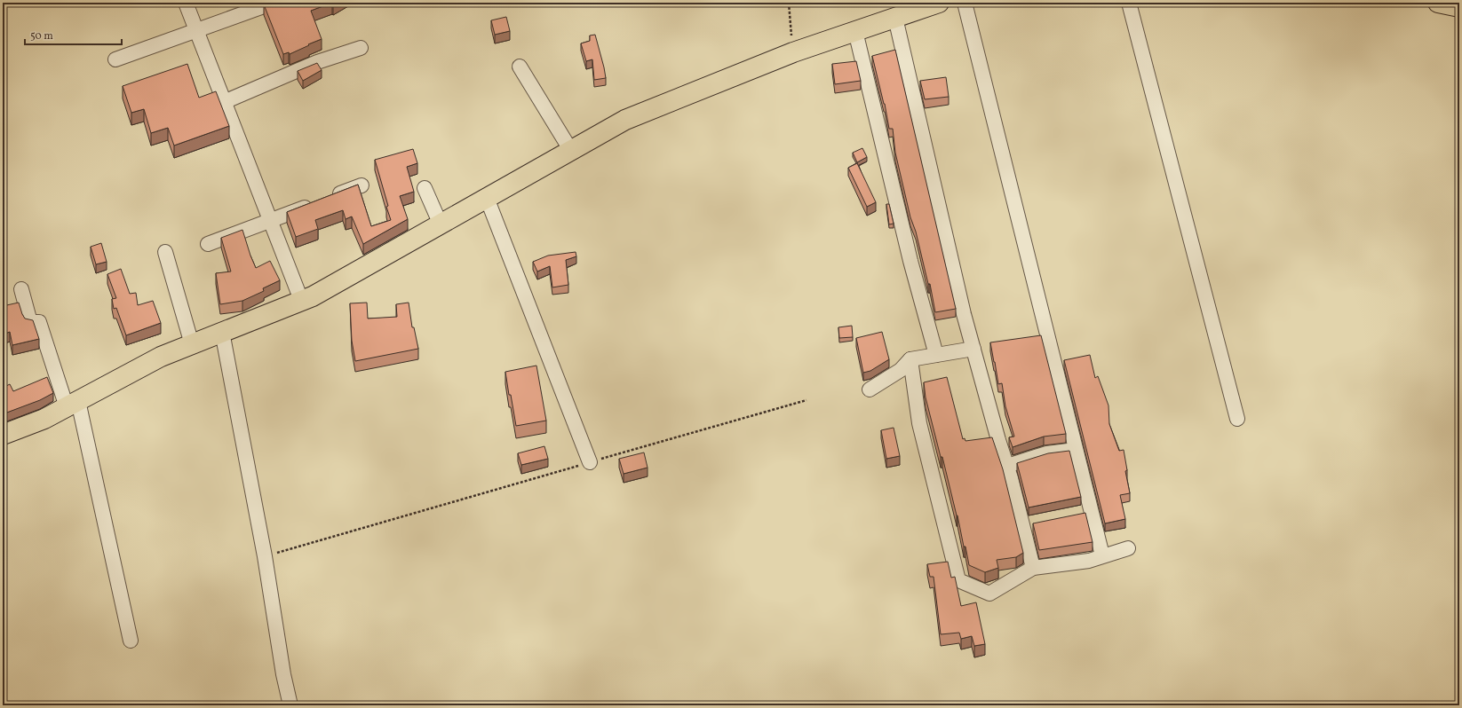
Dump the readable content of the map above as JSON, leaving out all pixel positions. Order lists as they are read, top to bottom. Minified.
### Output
{"scale_bar":"50 m"}
